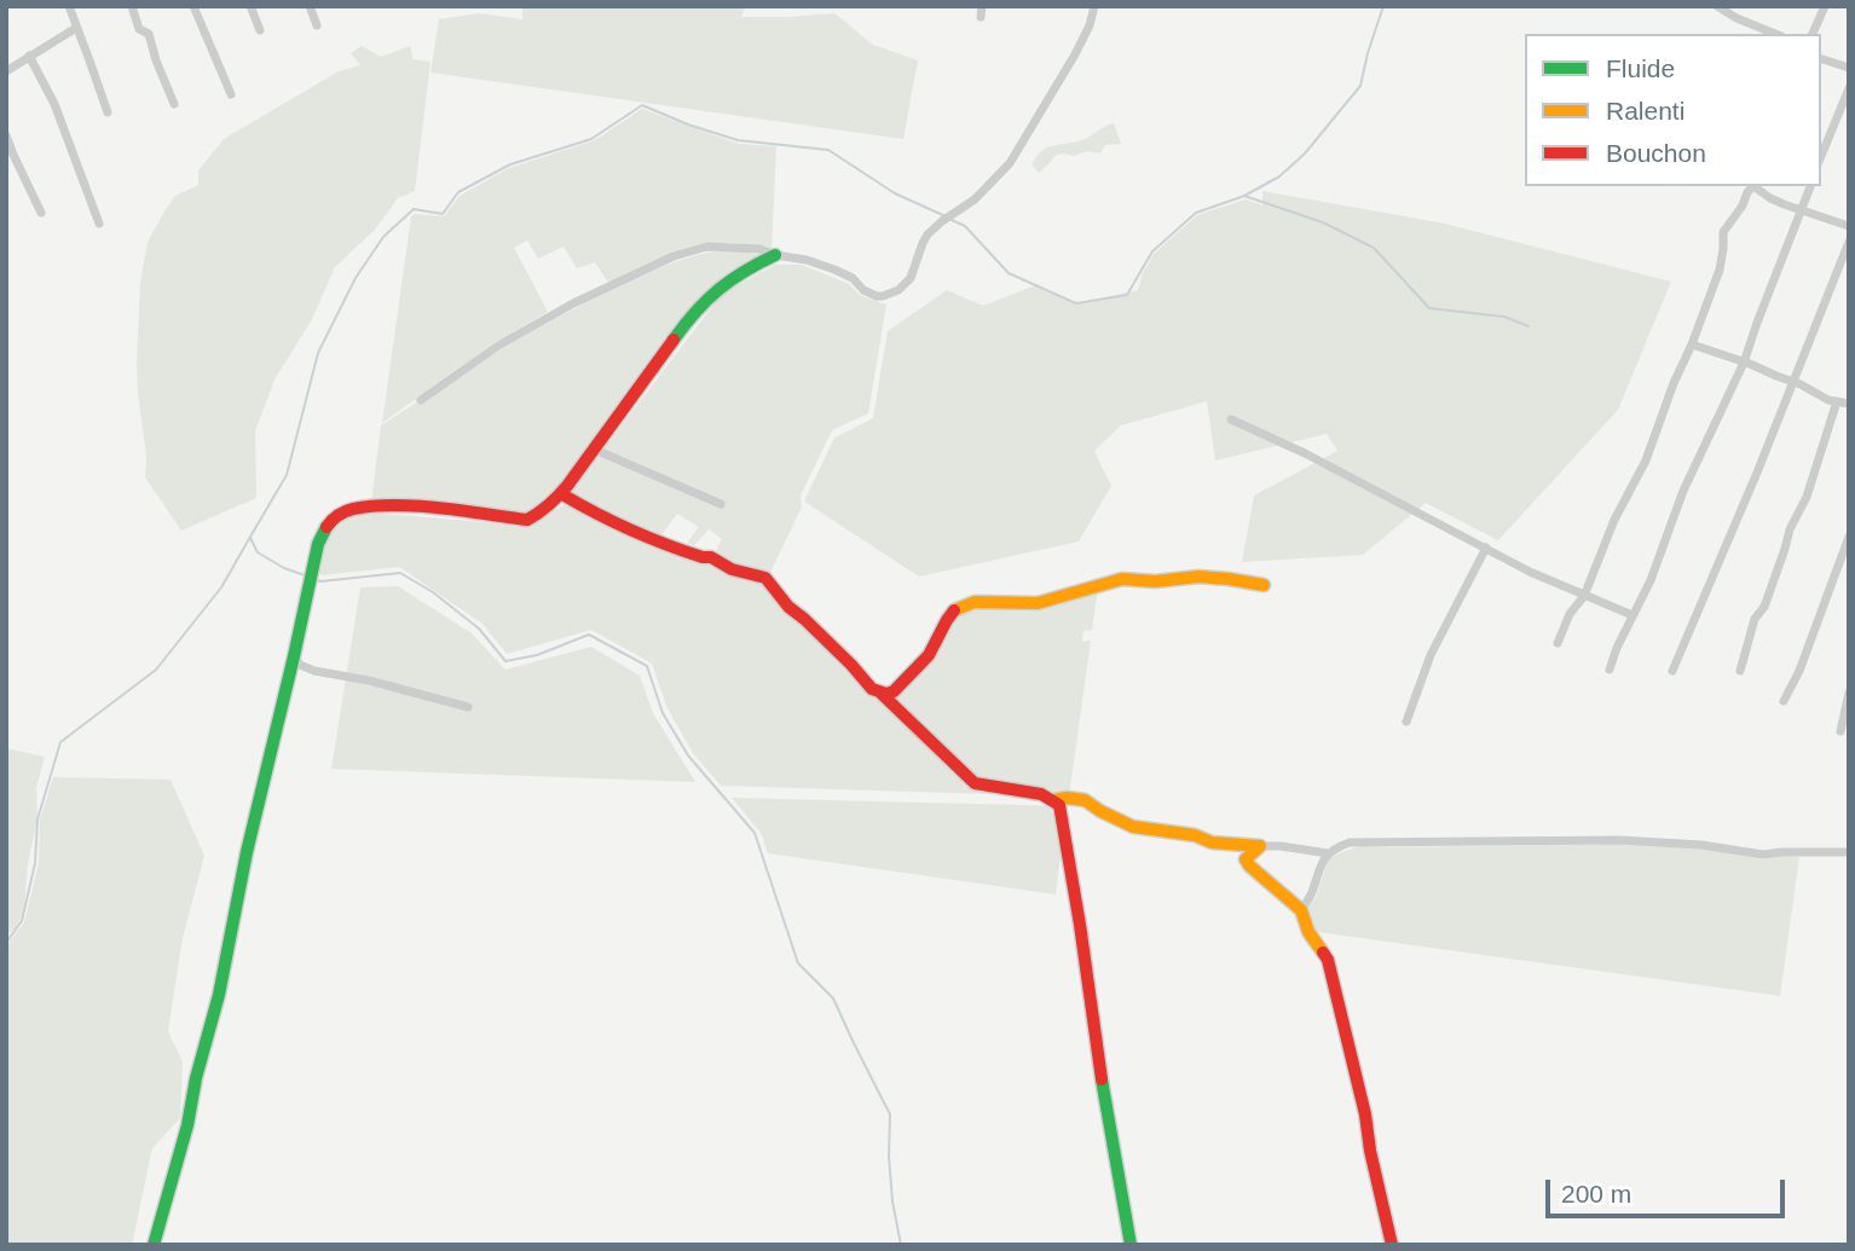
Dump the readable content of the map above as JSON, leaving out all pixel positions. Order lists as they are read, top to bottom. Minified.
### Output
{"legend":["Fluide","Ralenti","Bouchon"],"scale_bar":"200 m"}
